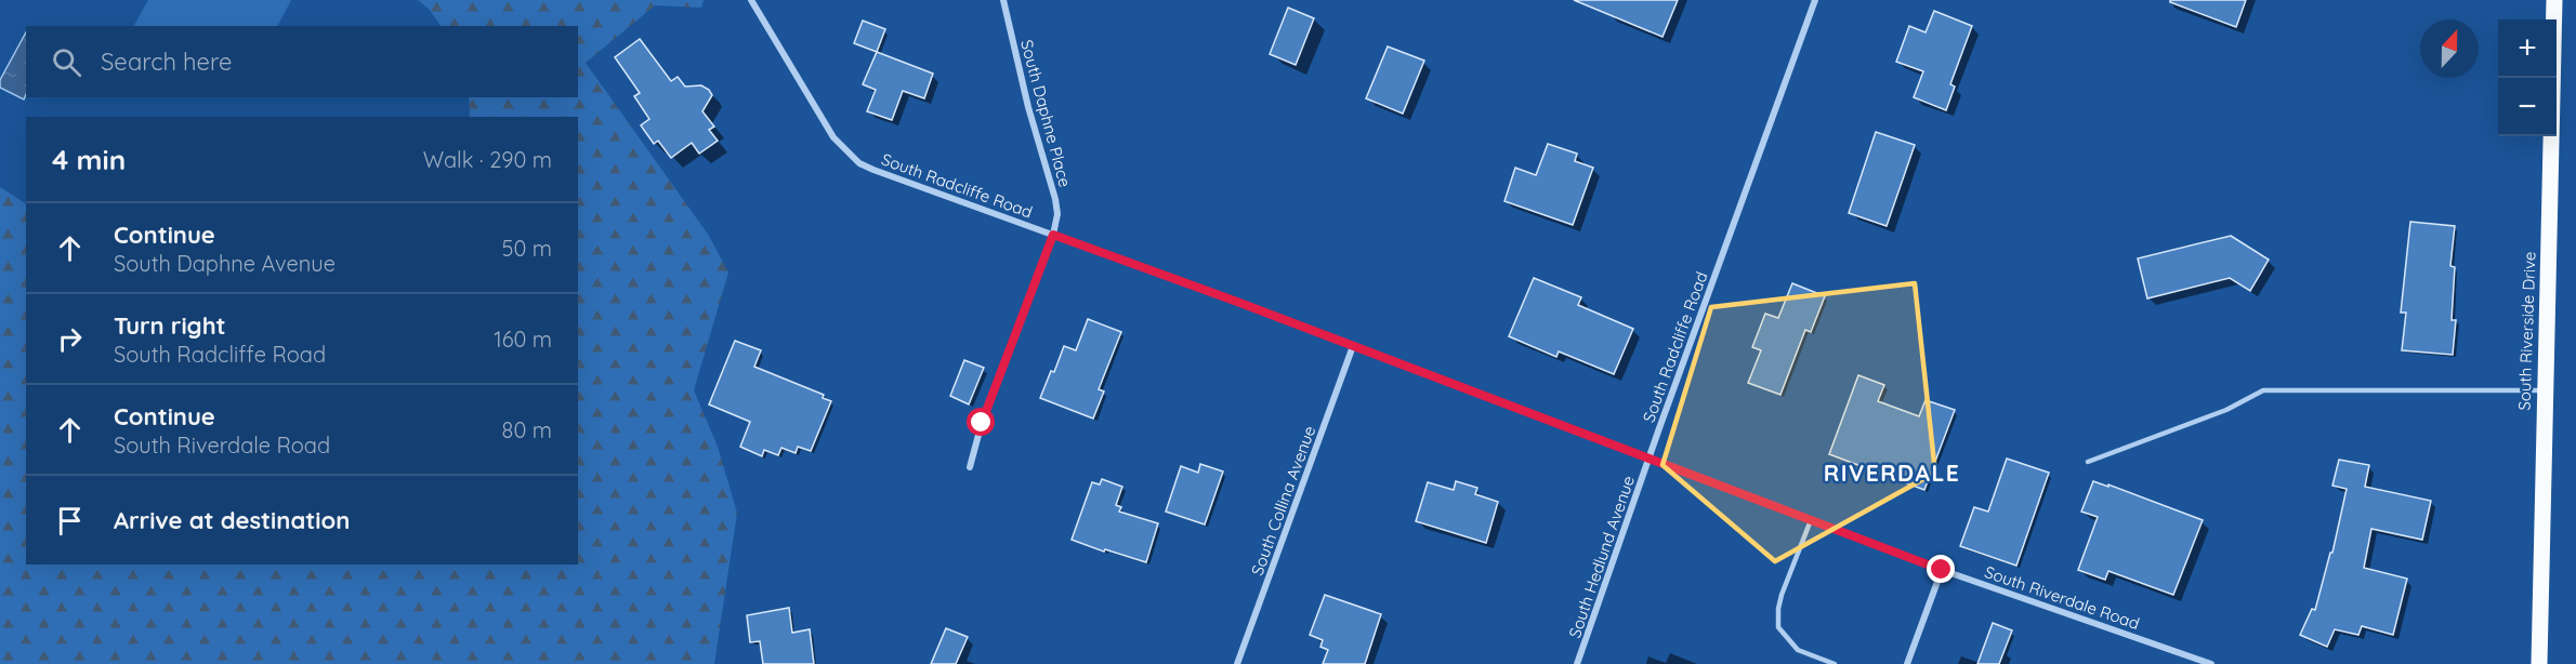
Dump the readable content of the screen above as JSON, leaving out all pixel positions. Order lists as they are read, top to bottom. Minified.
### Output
{"streets":{"main road":["South Riverside Drive"],"street":["South Daphne Place","South Radcliffe Road","South Collina Avenue","South Hedlund Avenue","South Riverdale Road"]},"crossings":[["South Daphne Place","South Radcliffe Road"],["South Radcliffe Road","South Collina Avenue"],["South Radcliffe Road","South Hedlund Avenue"],["South Radcliffe Road","South Riverdale Road"],["South Hedlund Avenue","South Riverdale Road"]],"districts":["RIVERDALE"],"north":"top","page":{"map_buttons":["+","−"],"search":"Search here","heading":["4 min","Walk · 290 m"],"list":[["Continue","South Daphne Avenue","50 m"],["Turn right","South Radcliffe Road","160 m"],["Continue","South Riverdale Road","80 m"],"Arrive at destination"]}}
